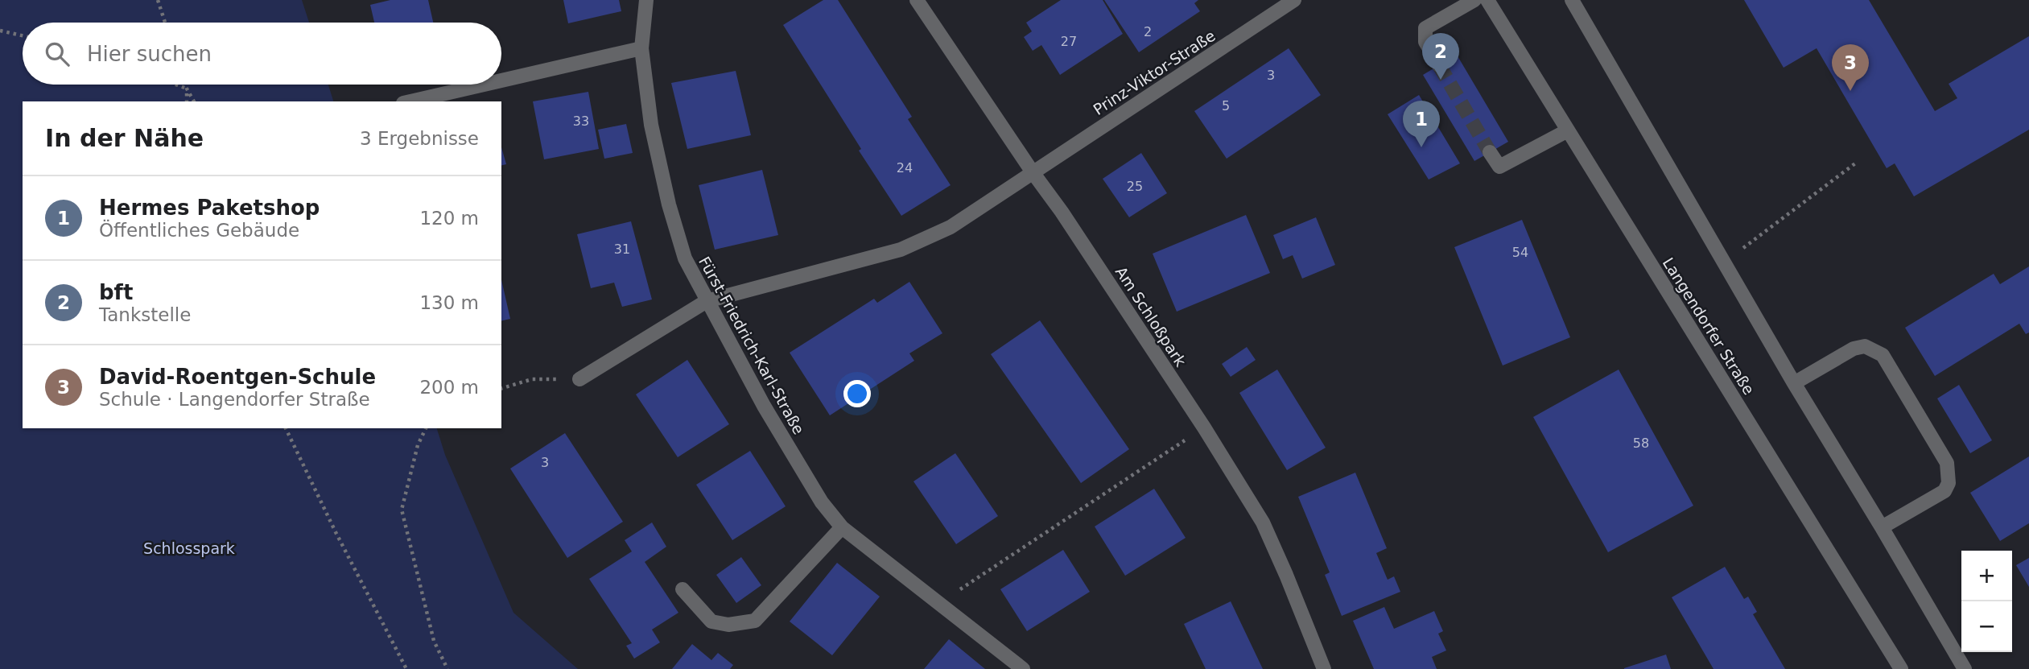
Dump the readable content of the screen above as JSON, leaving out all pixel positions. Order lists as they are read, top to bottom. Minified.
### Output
{"streets":{"street":["Prinz-Viktor-Straße","Am Schloßpark","Langendorfer Straße","Fürst-Friedrich-Karl-Straße"]},"crossings":[["Prinz-Viktor-Straße","Am Schloßpark"],["Prinz-Viktor-Straße","Fürst-Friedrich-Karl-Straße"]],"parks":["Schlosspark"],"house_numbers":["2","27","3","5","33","24","25","31","54","58","3"],"page":{"search":"Hier suchen","pins":["2","3","1"],"heading":["In der Nähe","3 Ergebnisse"],"list":[{"mark":"1","name":"Hermes Paketshop","note":"Öffentliches Gebäude","value":"120 m"},{"mark":"2","name":"bft","note":"Tankstelle","value":"130 m"},{"mark":"3","name":"David-Roentgen-Schule","note":"Schule · Langendorfer Straße","value":"200 m"}],"map_buttons":["+","−"]}}
